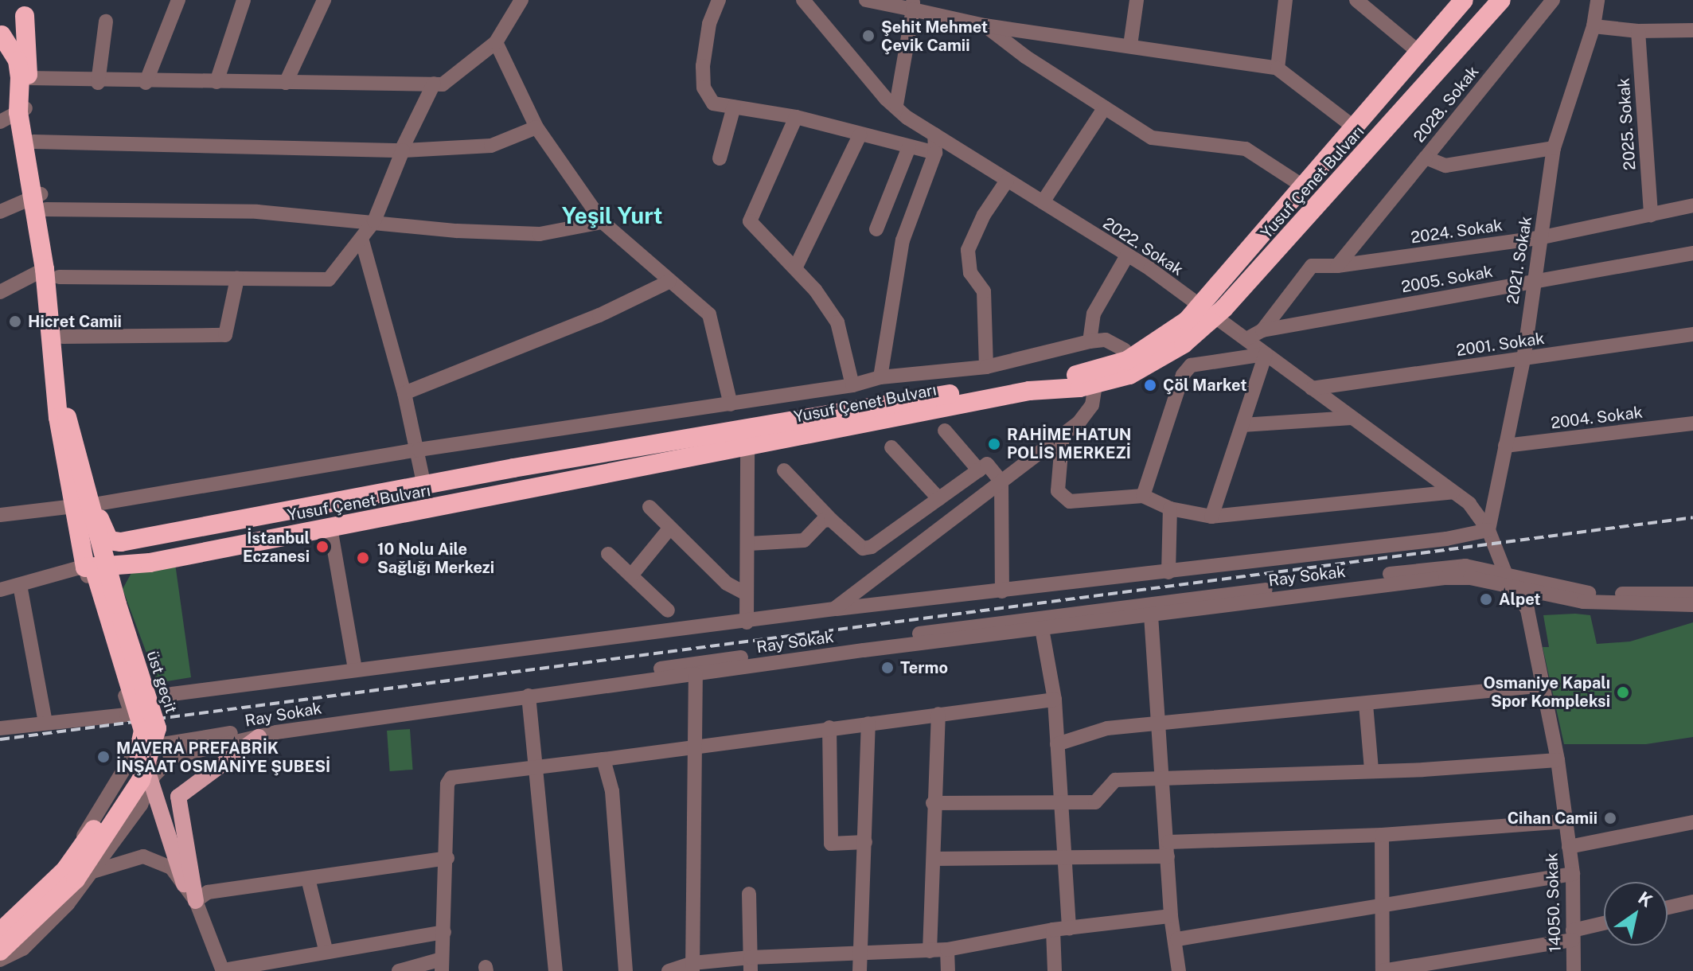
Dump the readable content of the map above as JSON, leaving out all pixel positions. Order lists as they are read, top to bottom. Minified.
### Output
{"streets":{"highway":["Yusuf Çenet Bulvarı","üst geçit"],"street":["2028. Sokak","2025. Sokak","2024. Sokak","2022. Sokak","2021. Sokak","2005. Sokak","2001. Sokak","2004. Sokak","Ray Sokak","14050. Sokak"]},"crossings":[["2028. Sokak","2021. Sokak"],["2025. Sokak","2024. Sokak"],["Yusuf Çenet Bulvarı","2022. Sokak"],["2024. Sokak","2021. Sokak"],["2024. Sokak","2005. Sokak"],["2022. Sokak","2021. Sokak"],["2022. Sokak","2005. Sokak"],["2022. Sokak","2001. Sokak"],["2022. Sokak","14050. Sokak"],["2021. Sokak","2005. Sokak"],["2021. Sokak","2001. Sokak"],["2021. Sokak","2004. Sokak"],["2021. Sokak","14050. Sokak"],["Ray Sokak","14050. Sokak"]],"districts":["Yeşil Yurt"],"places":["Şehit Mehmet Çevik Camii","Hicret Camii","Çöl Market","RAHİME HATUN POLİS MERKEZİ","İstanbul Eczanesi","10 Nolu Aile Sağlığı Merkezi","Alpet","Termo","Osmaniye Kapalı Spor Kompleksi","MAVERA PREFABRİK İNŞAAT OSMANİYE ŞUBESİ","Cihan Camii"],"north":"top right"}
